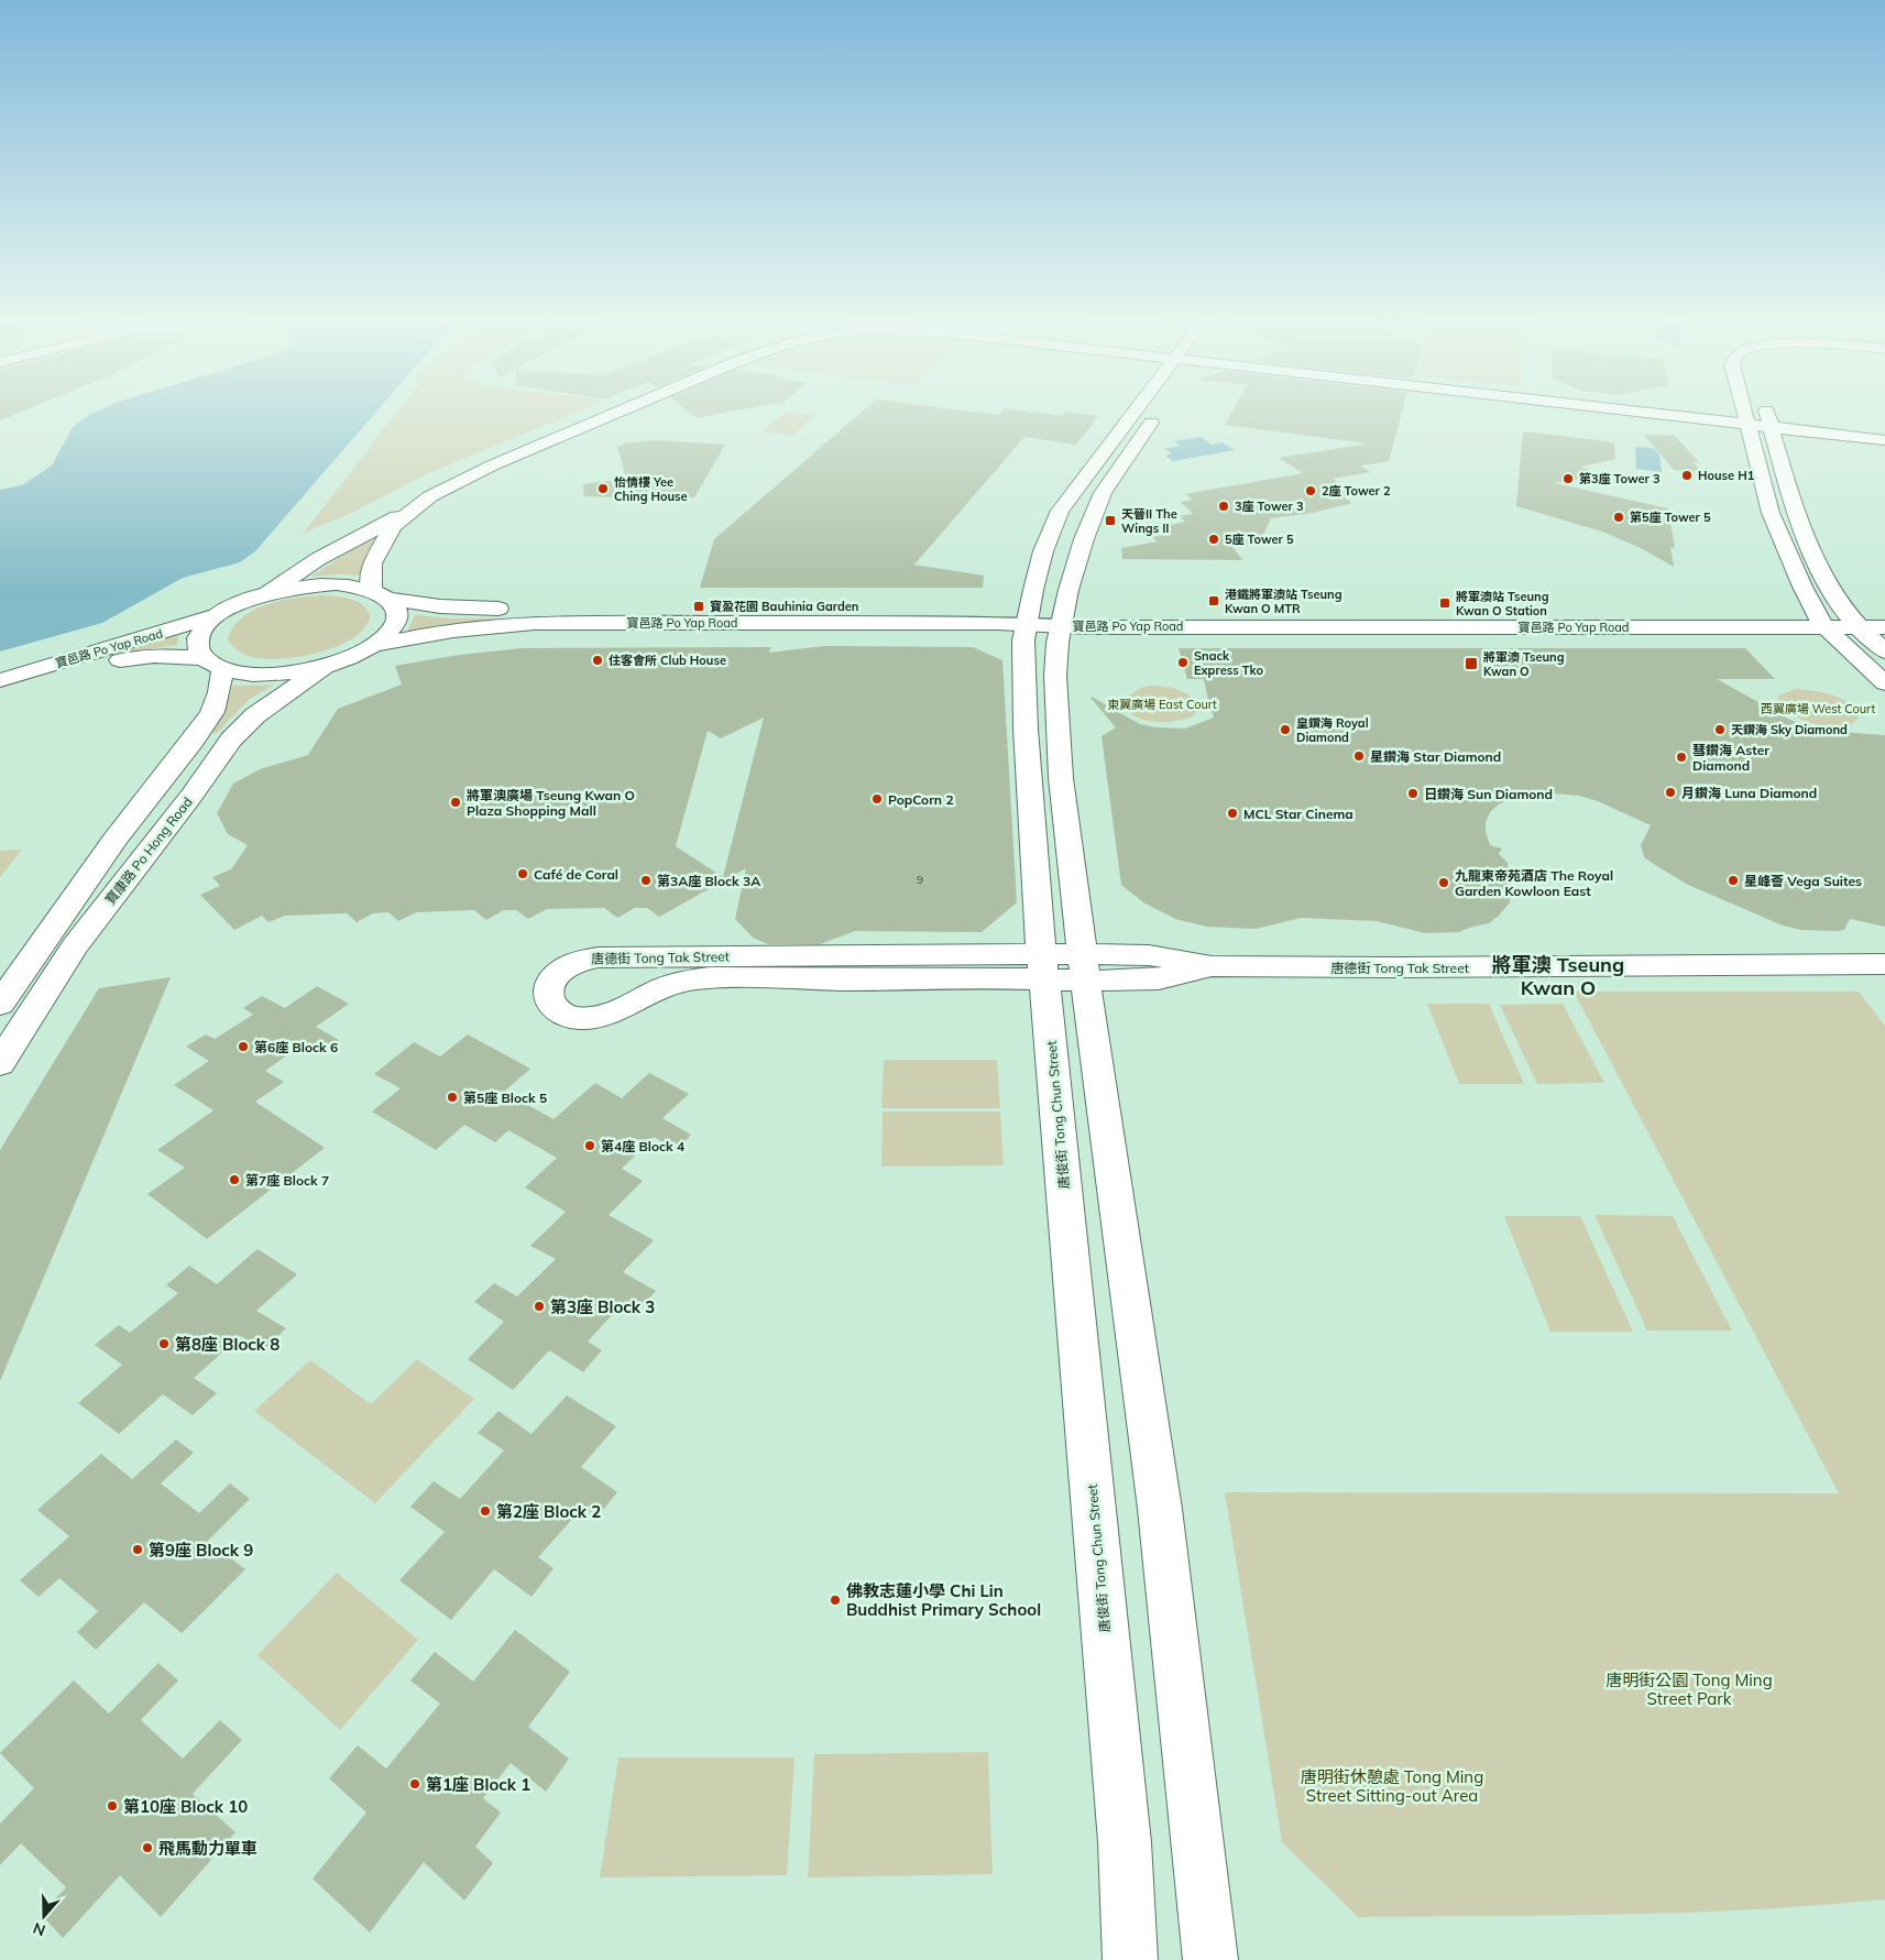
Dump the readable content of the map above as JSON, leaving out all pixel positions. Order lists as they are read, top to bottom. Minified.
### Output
{"streets":{"street":["寶邑路 Po Yap Road","寶康路 Po Hong Road","唐德街 Tong Tak Street","唐俊街 Tong Chun Street"]},"crossings":[["寶邑路 Po Yap Road","寶康路 Po Hong Road"],["寶邑路 Po Yap Road","唐俊街 Tong Chun Street"],["唐德街 Tong Tak Street","唐俊街 Tong Chun Street"]],"districts":["將軍澳 Tseung Kwan O"],"parks":["東翼廣場 East Court","西翼廣場 West Court","唐明街公園 Tong Ming Street Park","唐明街休憩處 Tong Ming Street Sitting-out Area"],"places":{"other":["House H1","第3座 Tower 3","怡情樓 Yee Ching House","2座 Tower 2","3座 Tower 3","第5座 Tower 5","5座 Tower 5","住客會所 Club House","Snack Express Tko","皇鑽海 Royal Diamond","天鑽海 Sky Diamond","星鑽海 Star Diamond","彗鑽海 Aster Diamond","月鑽海 Luna Diamond","日鑽海 Sun Diamond","PopCorn 2","將軍澳廣場 Tseung Kwan O Plaza Shopping Mall","MCL Star Cinema","Café de Coral","第3A座 Block 3A","星峰薈 Vega Suites","九龍東帝苑酒店 The Royal Garden Kowloon East","第6座 Block 6","第5座 Block 5","第4座 Block 4","第7座 Block 7","第3座 Block 3","第8座 Block 8","第2座 Block 2","第9座 Block 9","佛教志蓮小學 Chi Lin Buddhist Primary School","第1座 Block 1","第10座 Block 10","飛馬動力單車"],"transit":["天晉II The Wings II","港鐵將軍澳站 Tseung Kwan O MTR","將軍澳站 Tseung Kwan O Station","寶盈花園 Bauhinia Garden","將軍澳 Tseung Kwan O"]},"house_numbers":["9"],"north":"bottom"}
